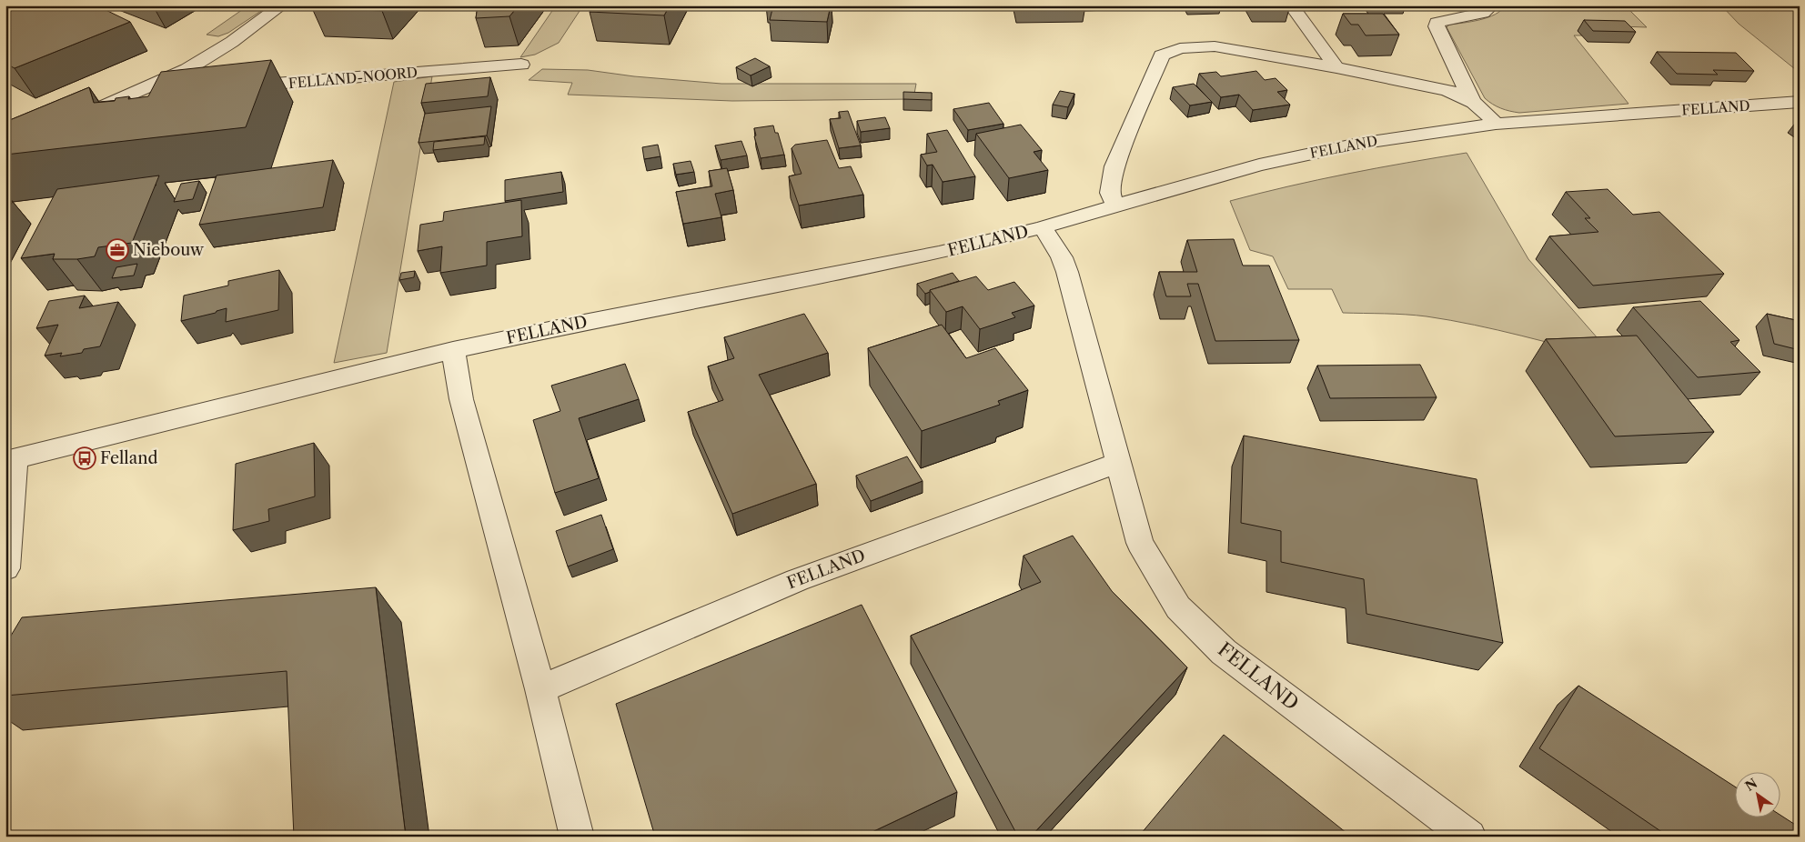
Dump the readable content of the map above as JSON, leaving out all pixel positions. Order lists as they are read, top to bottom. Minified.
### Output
{"streets":{"street":["FELLAND-NOORD","FELLAND"]},"places":{"office":["Niebouw"],"bus stop":["Felland"]},"north":"top left"}
